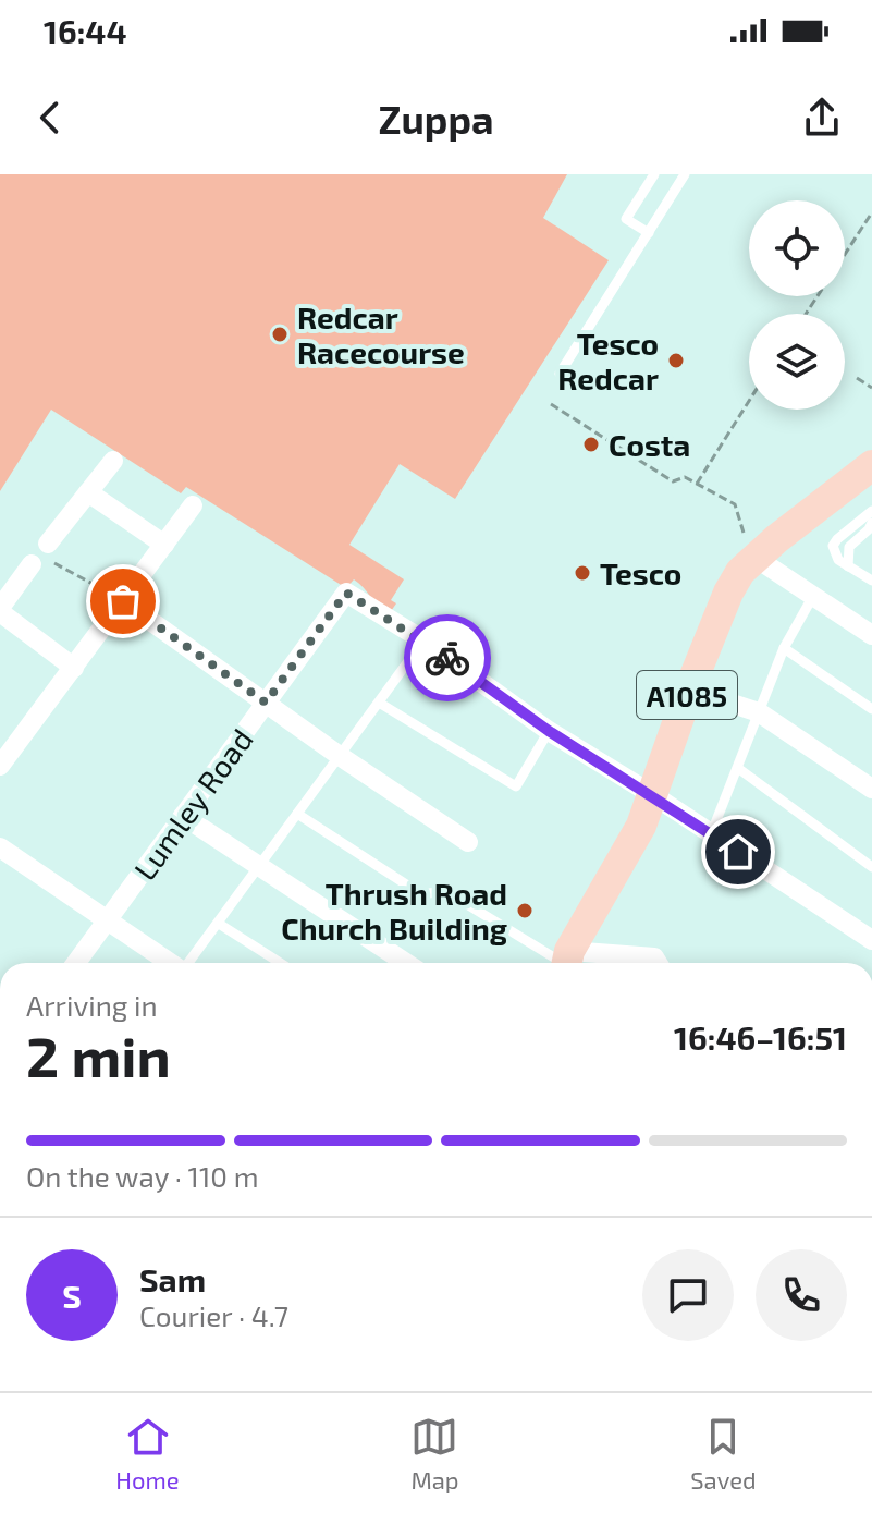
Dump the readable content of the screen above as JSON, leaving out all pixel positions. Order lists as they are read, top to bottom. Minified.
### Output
{"streets":{"main road":["A1085"],"street":["Lumley Road"]},"places":["Redcar Racecourse","Tesco Redcar","Costa","Tesco","Thrush Road Church Building"],"page":{"status":"16:44","header":"Zuppa","heading":["2 min","Arriving in","16:46–16:51"],"panel":["Sam","Courier · 4.7"],"bar":"On the way · 110 m","round":"S","tabs":["Home","Map","Saved"]}}
